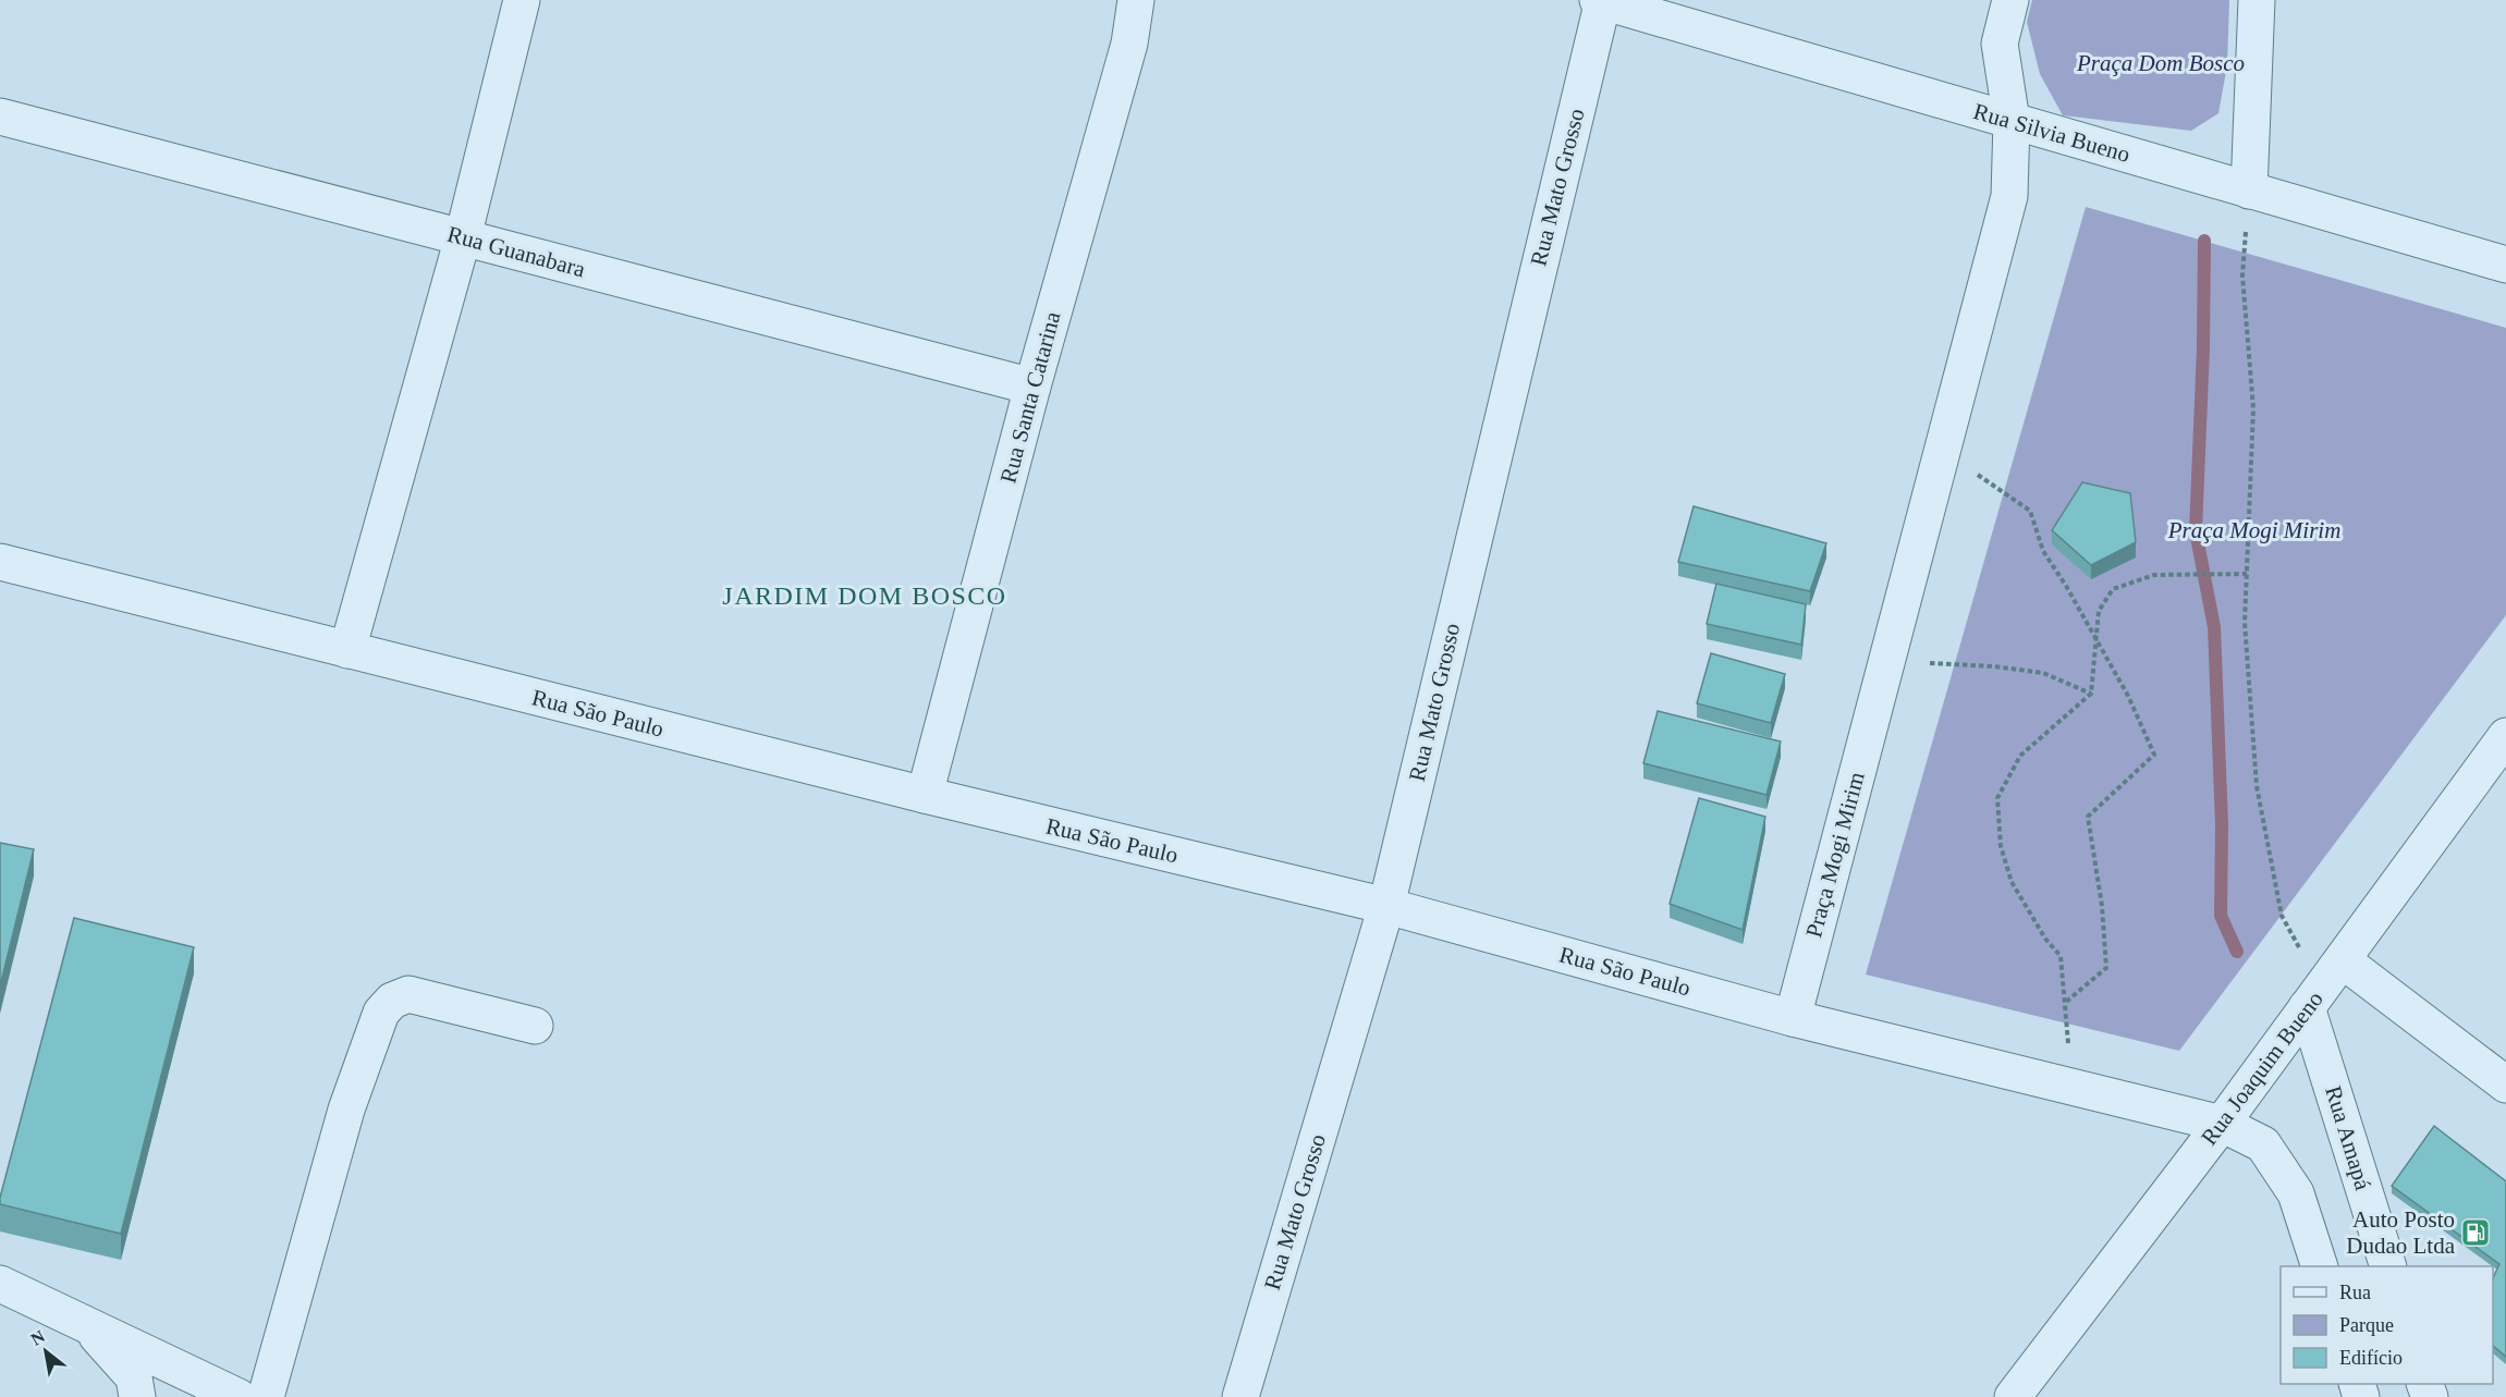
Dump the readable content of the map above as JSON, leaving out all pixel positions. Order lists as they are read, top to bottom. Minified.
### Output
{"streets":{"street":["Rua Silvia Bueno","Rua Mato Grosso","Rua Guanabara","Rua Santa Catarina","Rua São Paulo","Praça Mogi Mirim","Rua Joaquim Bueno","Rua Amapá"]},"crossings":[["Rua Silvia Bueno","Rua Mato Grosso"],["Rua Silvia Bueno","Praça Mogi Mirim"],["Rua Mato Grosso","Rua São Paulo"],["Rua Guanabara","Rua Santa Catarina"],["Rua Santa Catarina","Rua São Paulo"],["Rua São Paulo","Praça Mogi Mirim"],["Rua São Paulo","Rua Joaquim Bueno"],["Rua Joaquim Bueno","Rua Amapá"]],"districts":["JARDIM DOM BOSCO"],"parks":["Praça Dom Bosco","Praça Mogi Mirim"],"places":{"fuel station":["Auto Posto Dudao Ltda"]},"legend":["Rua","Parque","Edifício"],"north":"top left"}
